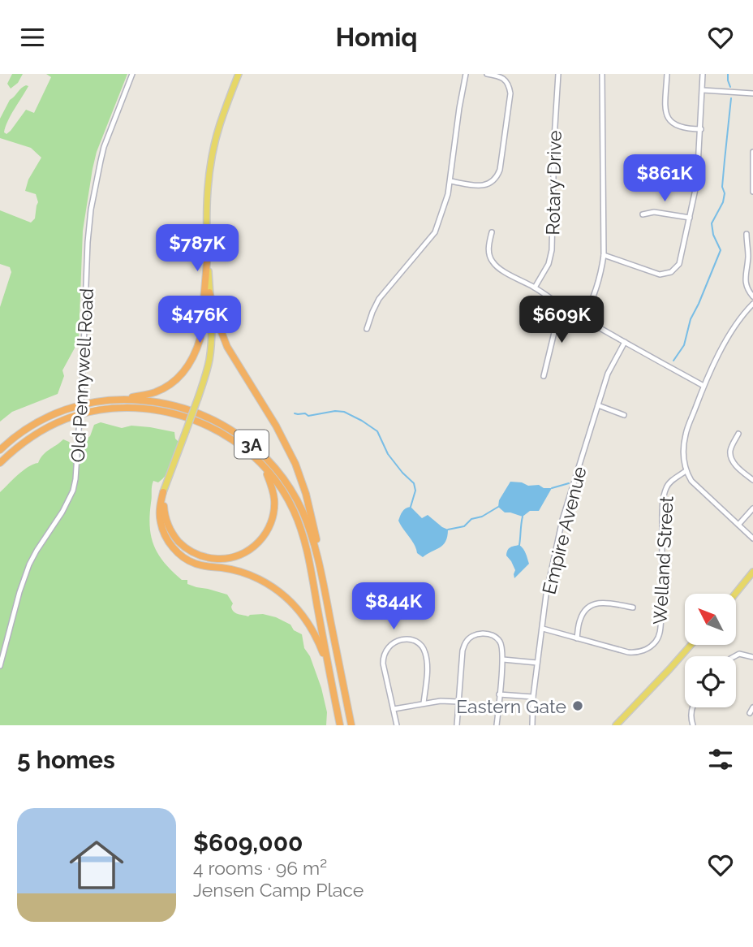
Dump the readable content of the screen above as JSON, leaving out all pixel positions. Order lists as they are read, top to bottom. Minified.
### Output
{"streets":{"highway":["3A"],"street":["Rotary Drive","Old Pennywell Road","Empire Avenue","Welland Street"]},"crossings":[["Empire Avenue","Welland Street"]],"places":["Eastern Gate"],"north":"top left","page":{"header":"Homiq","price":["$861K","$787K","$476K","$609K","$844K"],"heading":"5 homes","list":[{"name":"$609,000","note":"4 rooms · 96 m² · Jensen Camp Place"}]}}
